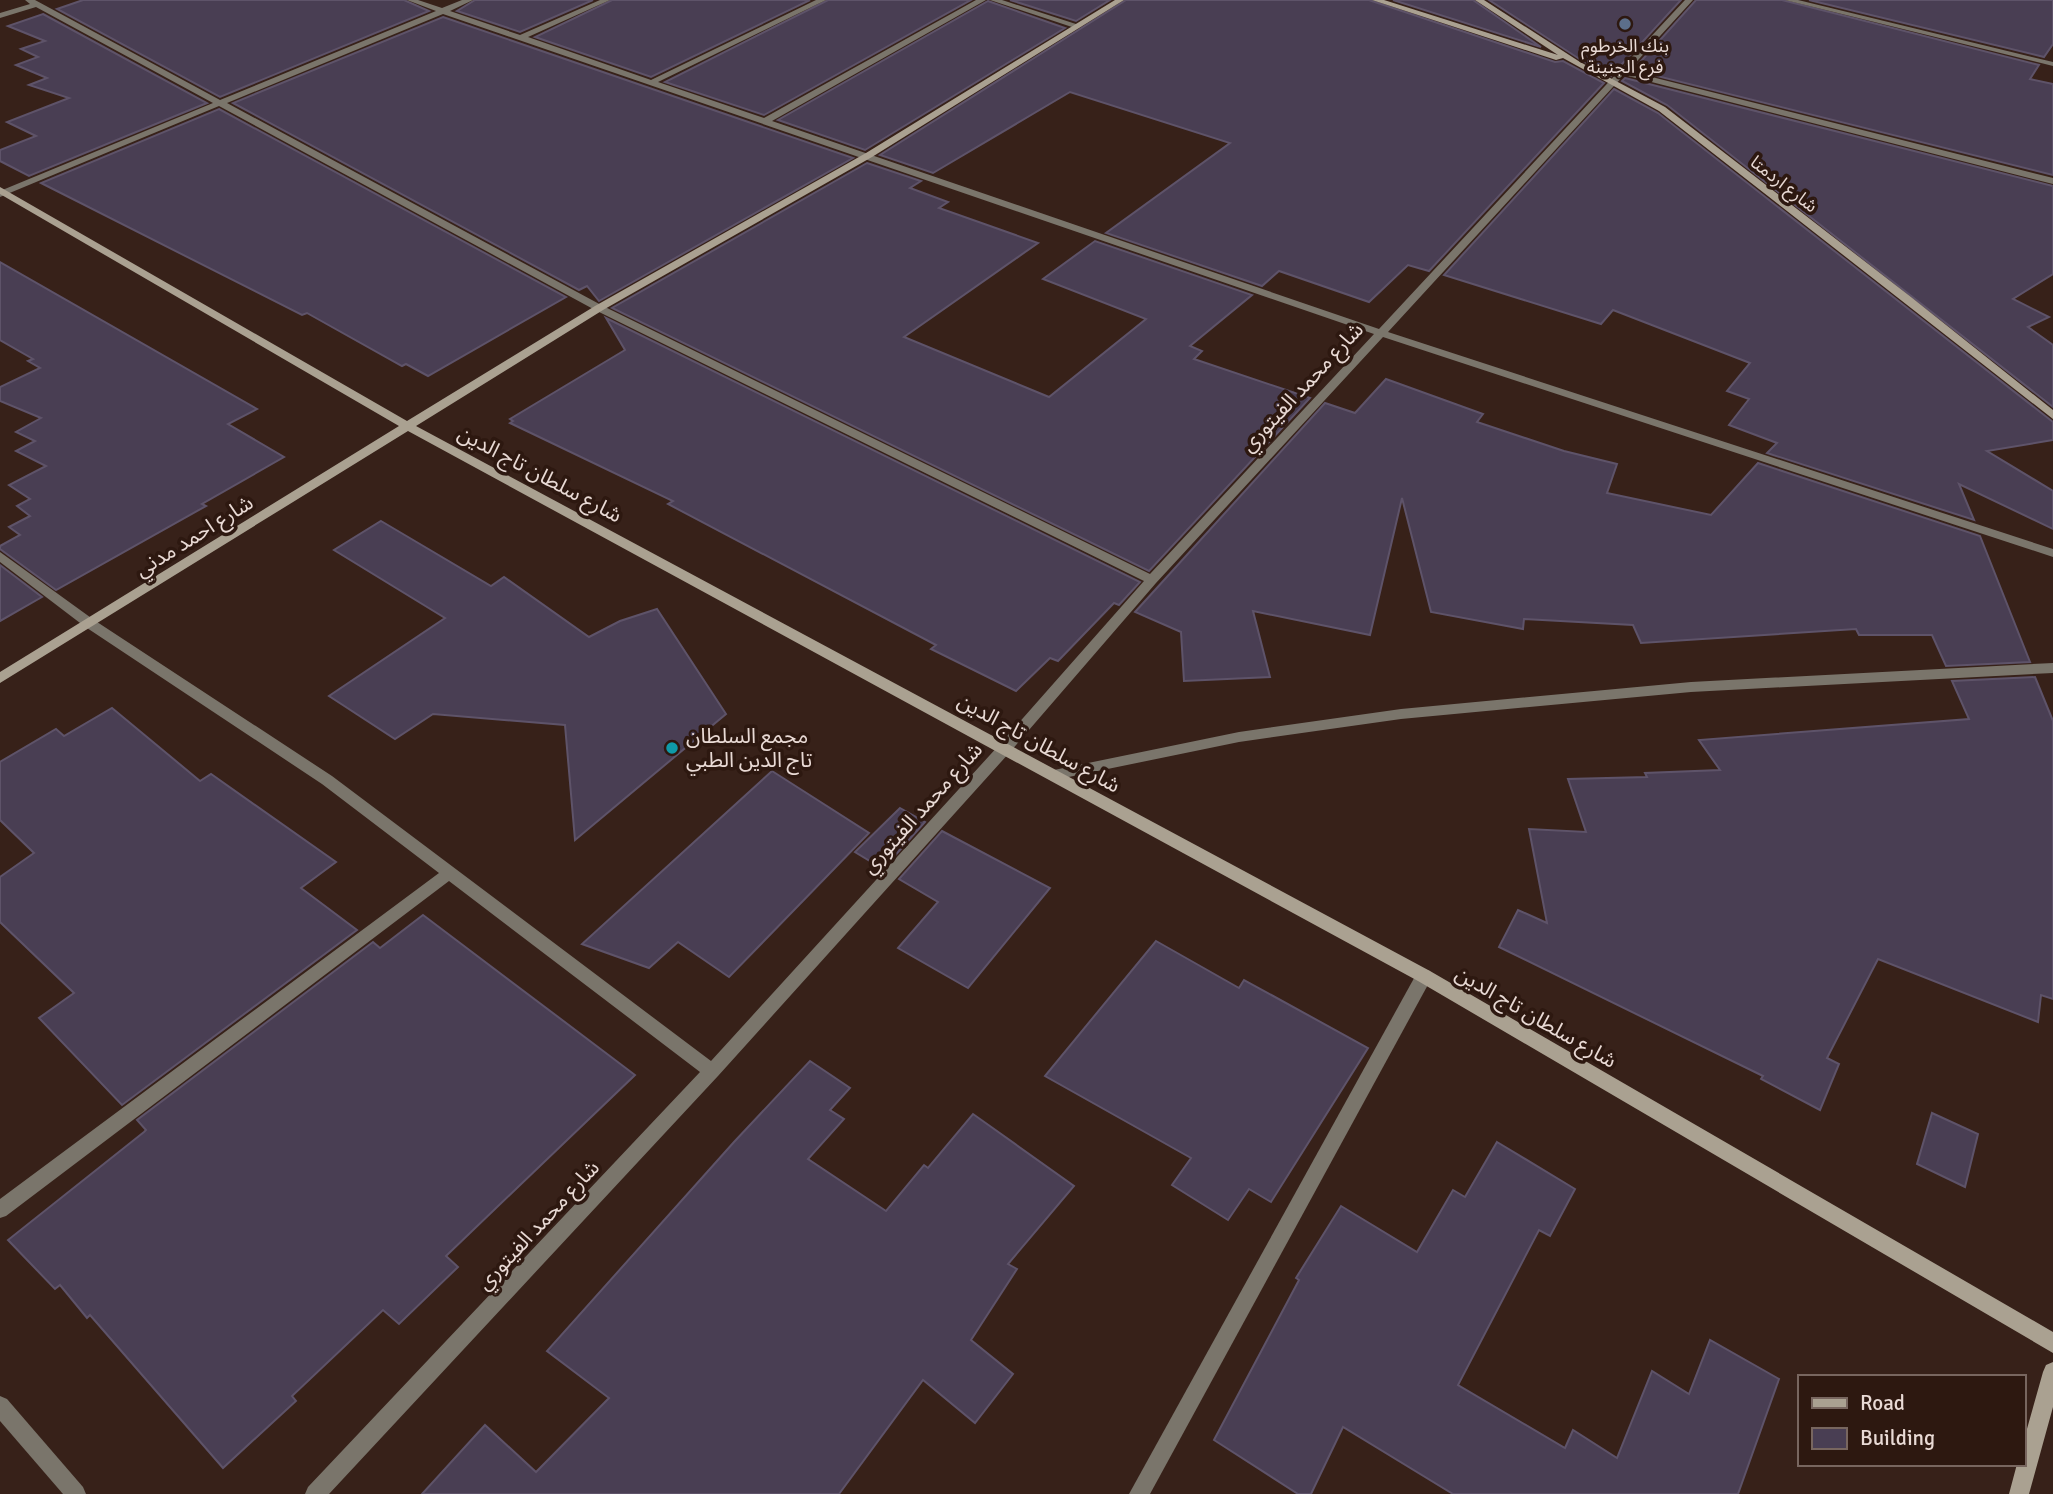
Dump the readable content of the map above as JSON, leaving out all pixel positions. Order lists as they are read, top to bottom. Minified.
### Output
{"streets":{"street":["شارع اردمتا","شارع محمد الفيتوري","شارع سلطان تاج الدين","شارع احمد مدني"]},"crossings":[["شارع اردمتا","شارع محمد الفيتوري"],["شارع محمد الفيتوري","شارع سلطان تاج الدين"],["شارع سلطان تاج الدين","شارع احمد مدني"]],"places":["بنك الخرطوم فرع الجنينة","مجمع السلطان تاج الدين الطبي"],"legend":["Road","Building"]}
